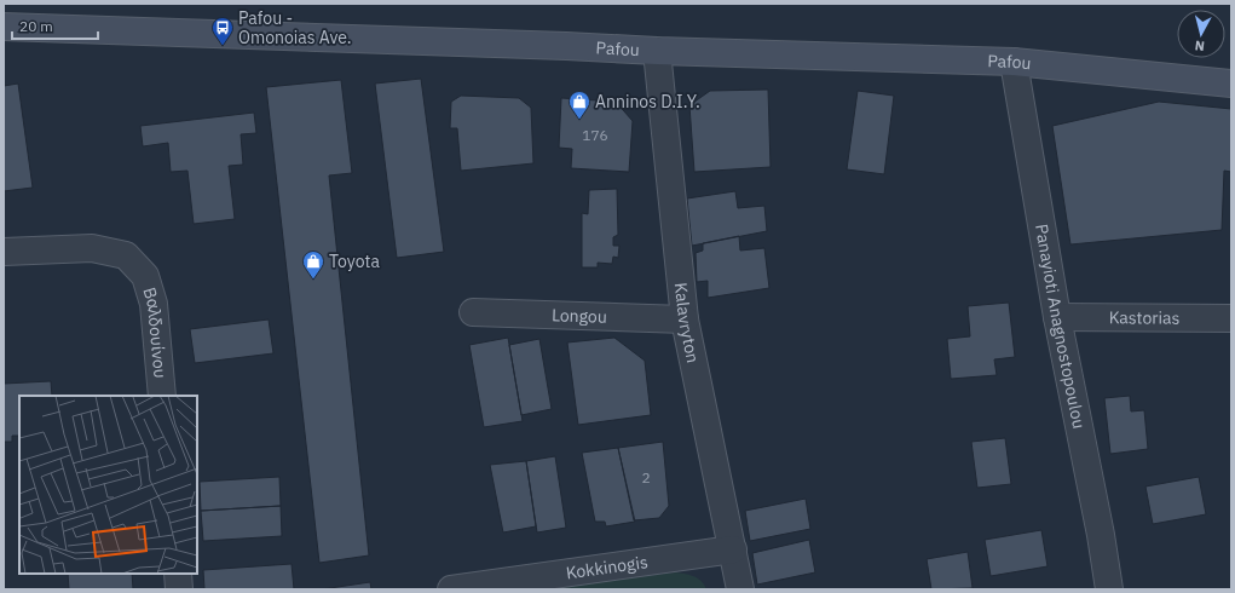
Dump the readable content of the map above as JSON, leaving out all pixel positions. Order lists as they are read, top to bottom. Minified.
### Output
{"streets":{"main road":["Pafou"],"street":["Longou","Kastorias","Kalavryton","Panayioti Anagnostopoulou","Βαλδουίνου","Kokkinogis"]},"crossings":[["Pafou","Kalavryton"],["Pafou","Panayioti Anagnostopoulou"],["Longou","Kalavryton"],["Kastorias","Panayioti Anagnostopoulou"],["Kalavryton","Kokkinogis"]],"places":{"bus stop":["Pafou - Omonoias Ave."],"shop":["Anninos D.I.Y.","Toyota"]},"house_numbers":["176","2"],"scale_bar":"20 m","north":"bottom"}
